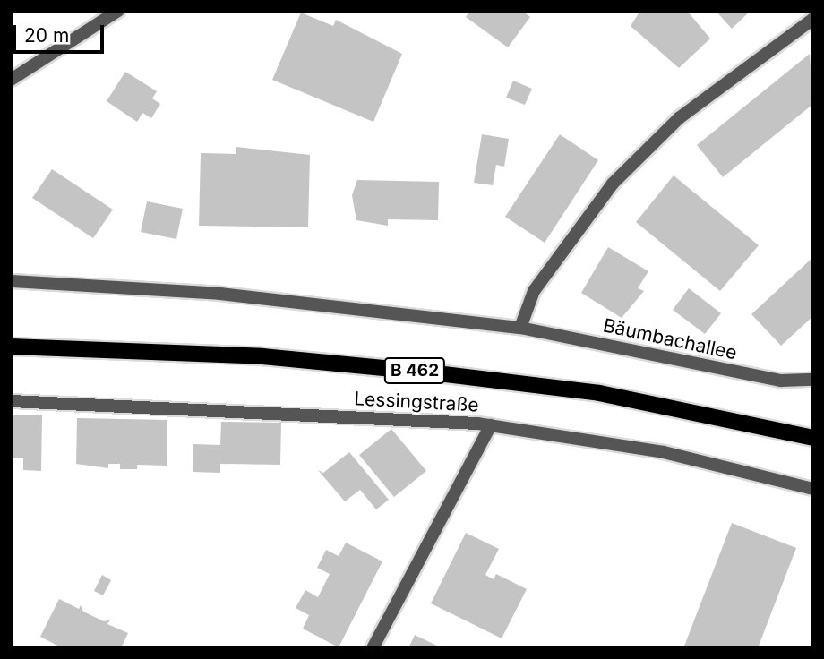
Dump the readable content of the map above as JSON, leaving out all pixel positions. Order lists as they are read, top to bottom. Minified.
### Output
{"streets":{"main road":["B 462"],"street":["Bäumbachallee","Lessingstraße"]},"scale_bar":"20 m"}
